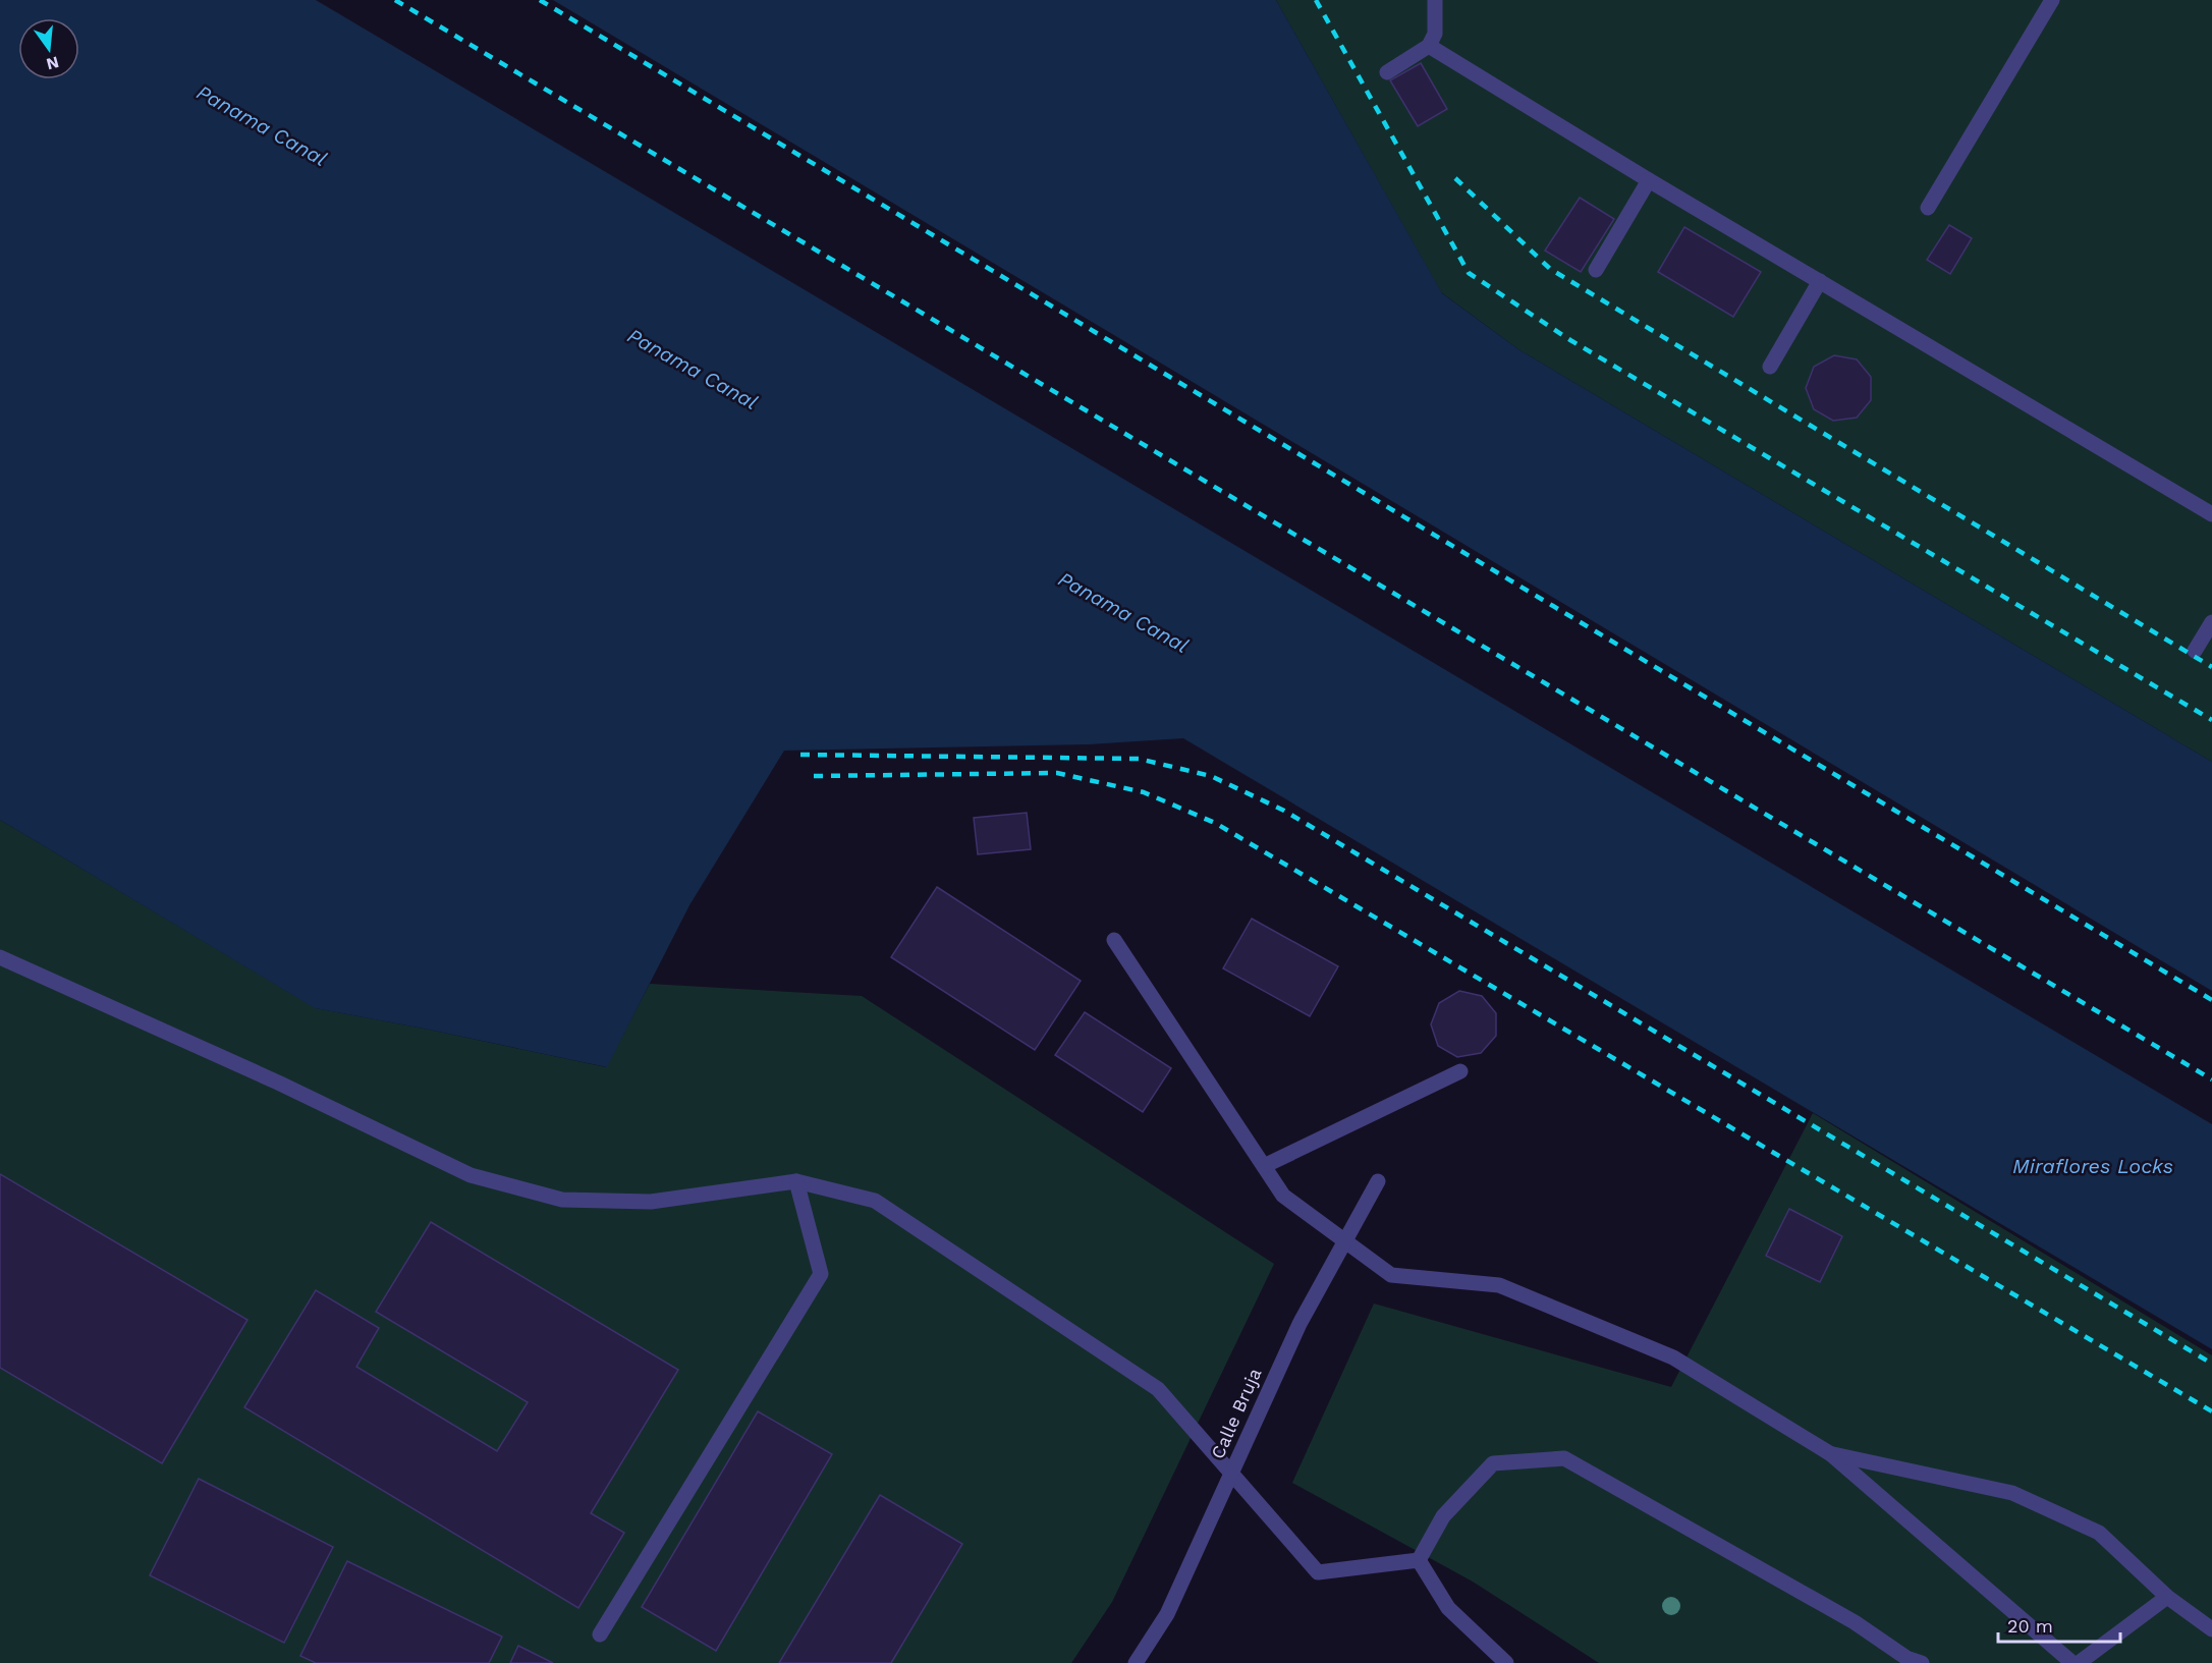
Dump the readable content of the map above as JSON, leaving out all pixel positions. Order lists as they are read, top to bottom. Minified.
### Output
{"streets":{"lane":["Calle Bruja"]},"water":["Panama Canal","Miraflores Locks"],"scale_bar":"20 m","north":"bottom"}
